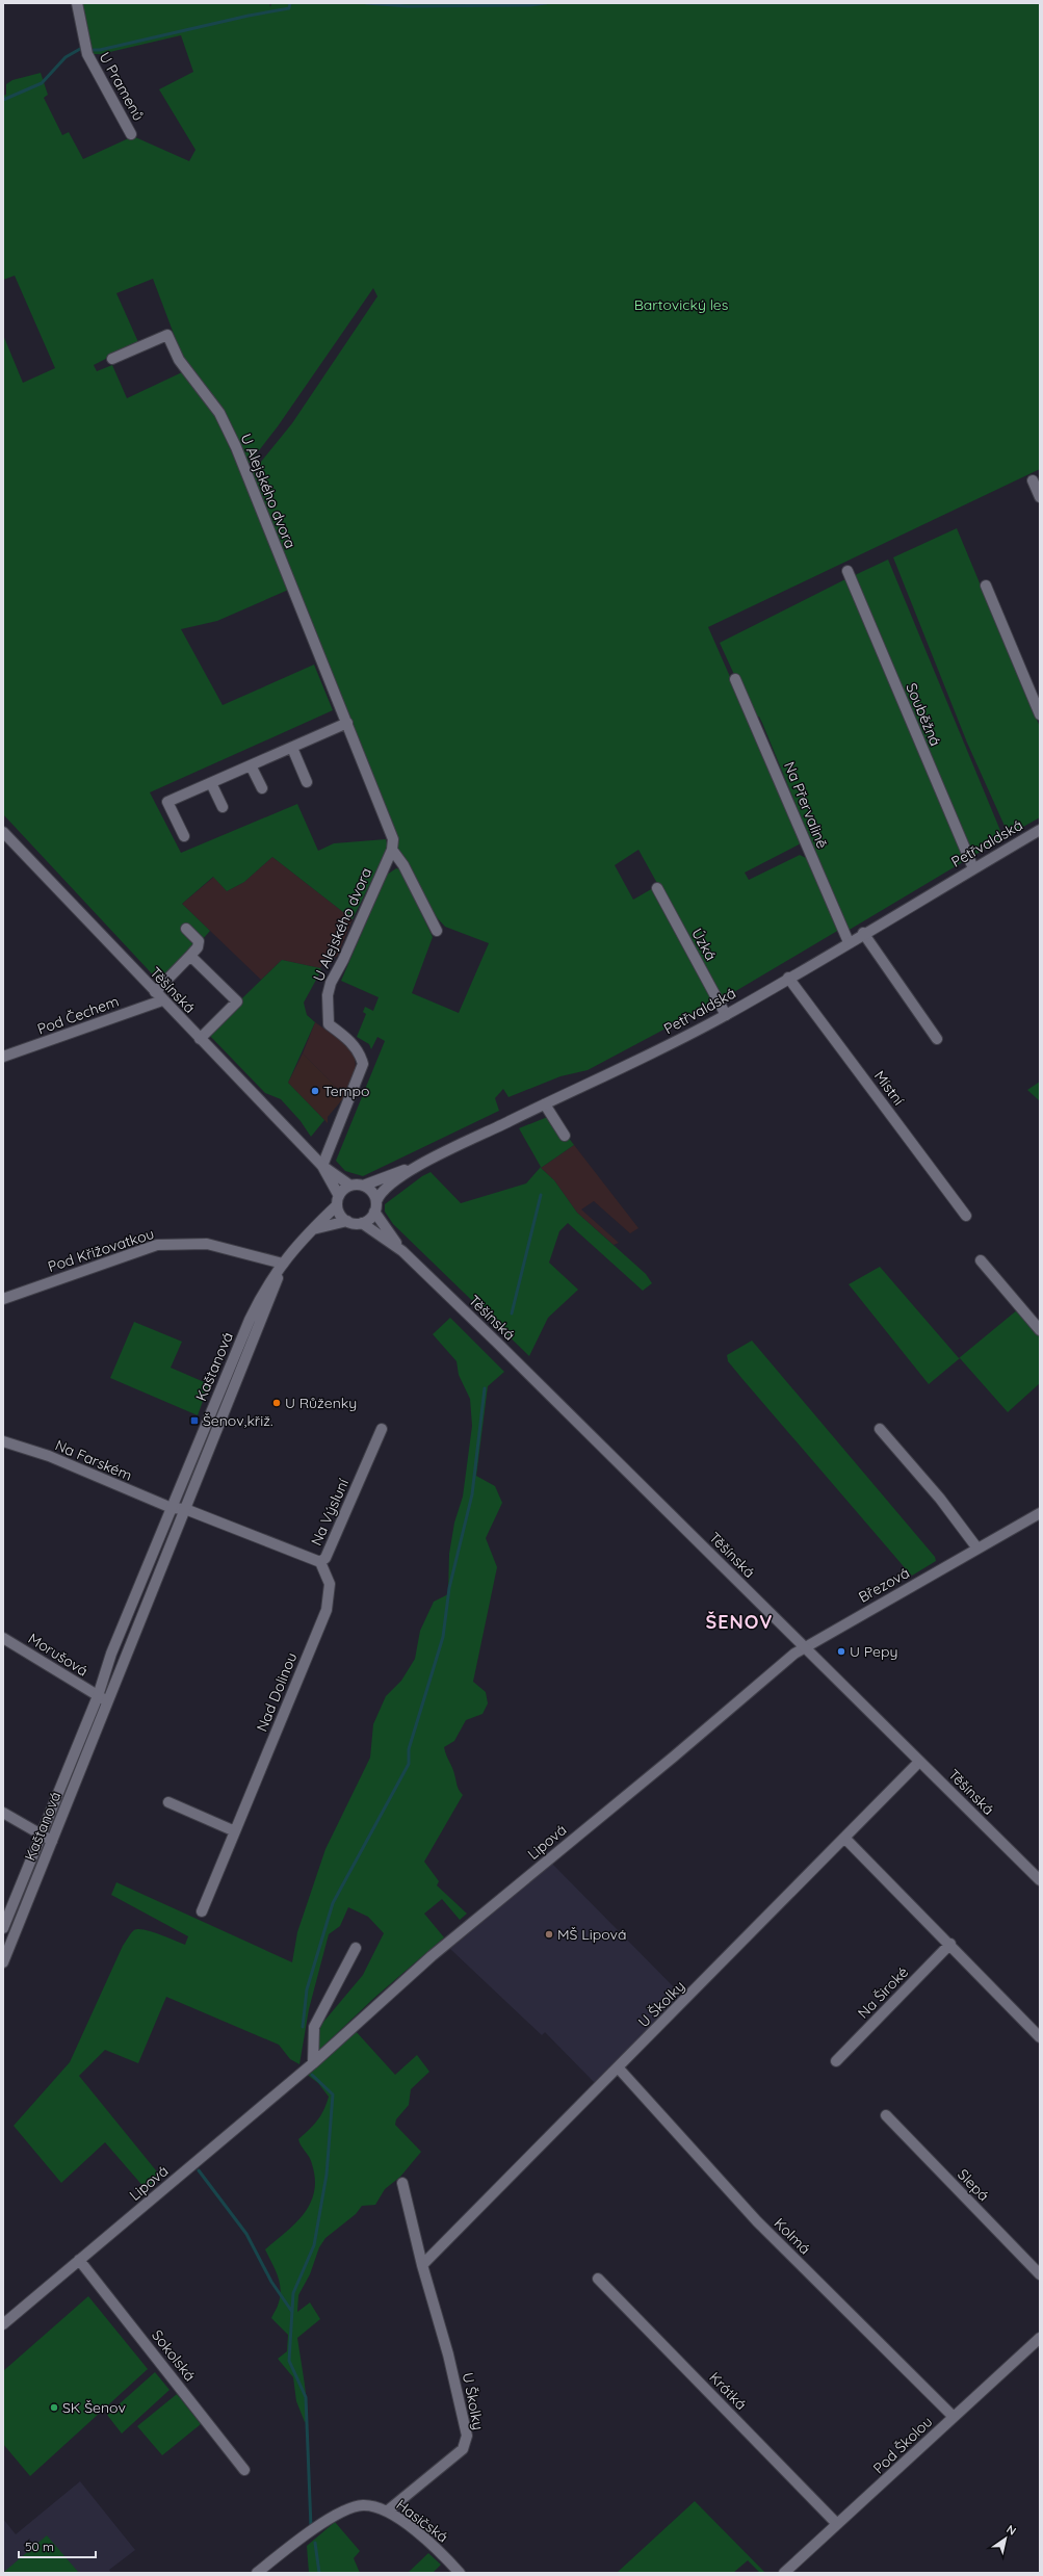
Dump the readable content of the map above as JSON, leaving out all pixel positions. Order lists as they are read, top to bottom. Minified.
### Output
{"streets":{"street":["U Pramenů","U Alejského dvora","Souběžná","Na Přervalině","Petřvaldská","Úzká","Těšínská","Pod Čechem","Místní","Pod Křižovatkou","Kaštanová","Na Farském","Na Výsluní","Březová","Morušová","Nad Dolinou","Lipová","Na Široké","U Školky","Slepá","Kolmá","Sokolská","Krátká","Pod Školou","Hasičská"]},"crossings":[["U Alejského dvora","Těšínská"],["Souběžná","Petřvaldská"],["Na Přervalině","Petřvaldská"],["Petřvaldská","Úzká"],["Petřvaldská","Těšínská"],["Petřvaldská","Místní"],["Petřvaldská","Kaštanová"],["Těšínská","Pod Čechem"],["Těšínská","Kaštanová"],["Těšínská","Březová"],["Těšínská","Lipová"],["Těšínská","U Školky"],["Pod Křižovatkou","Kaštanová"],["Kaštanová","Na Farském"],["Kaštanová","Na Výsluní"],["Kaštanová","Morušová"],["Na Výsluní","Nad Dolinou"],["Březová","Lipová"],["Lipová","Sokolská"],["U Školky","Kolmá"],["U Školky","Hasičská"],["Kolmá","Pod Školou"],["Krátká","Pod Školou"]],"districts":["ŠENOV"],"parks":["Bartovický les"],"places":{"other":["Tempo","U Růženky","U Pepy","MŠ Lipová","SK Šenov"],"transit":["Šenov,křiž."]},"scale_bar":"50 m","north":"top right"}
